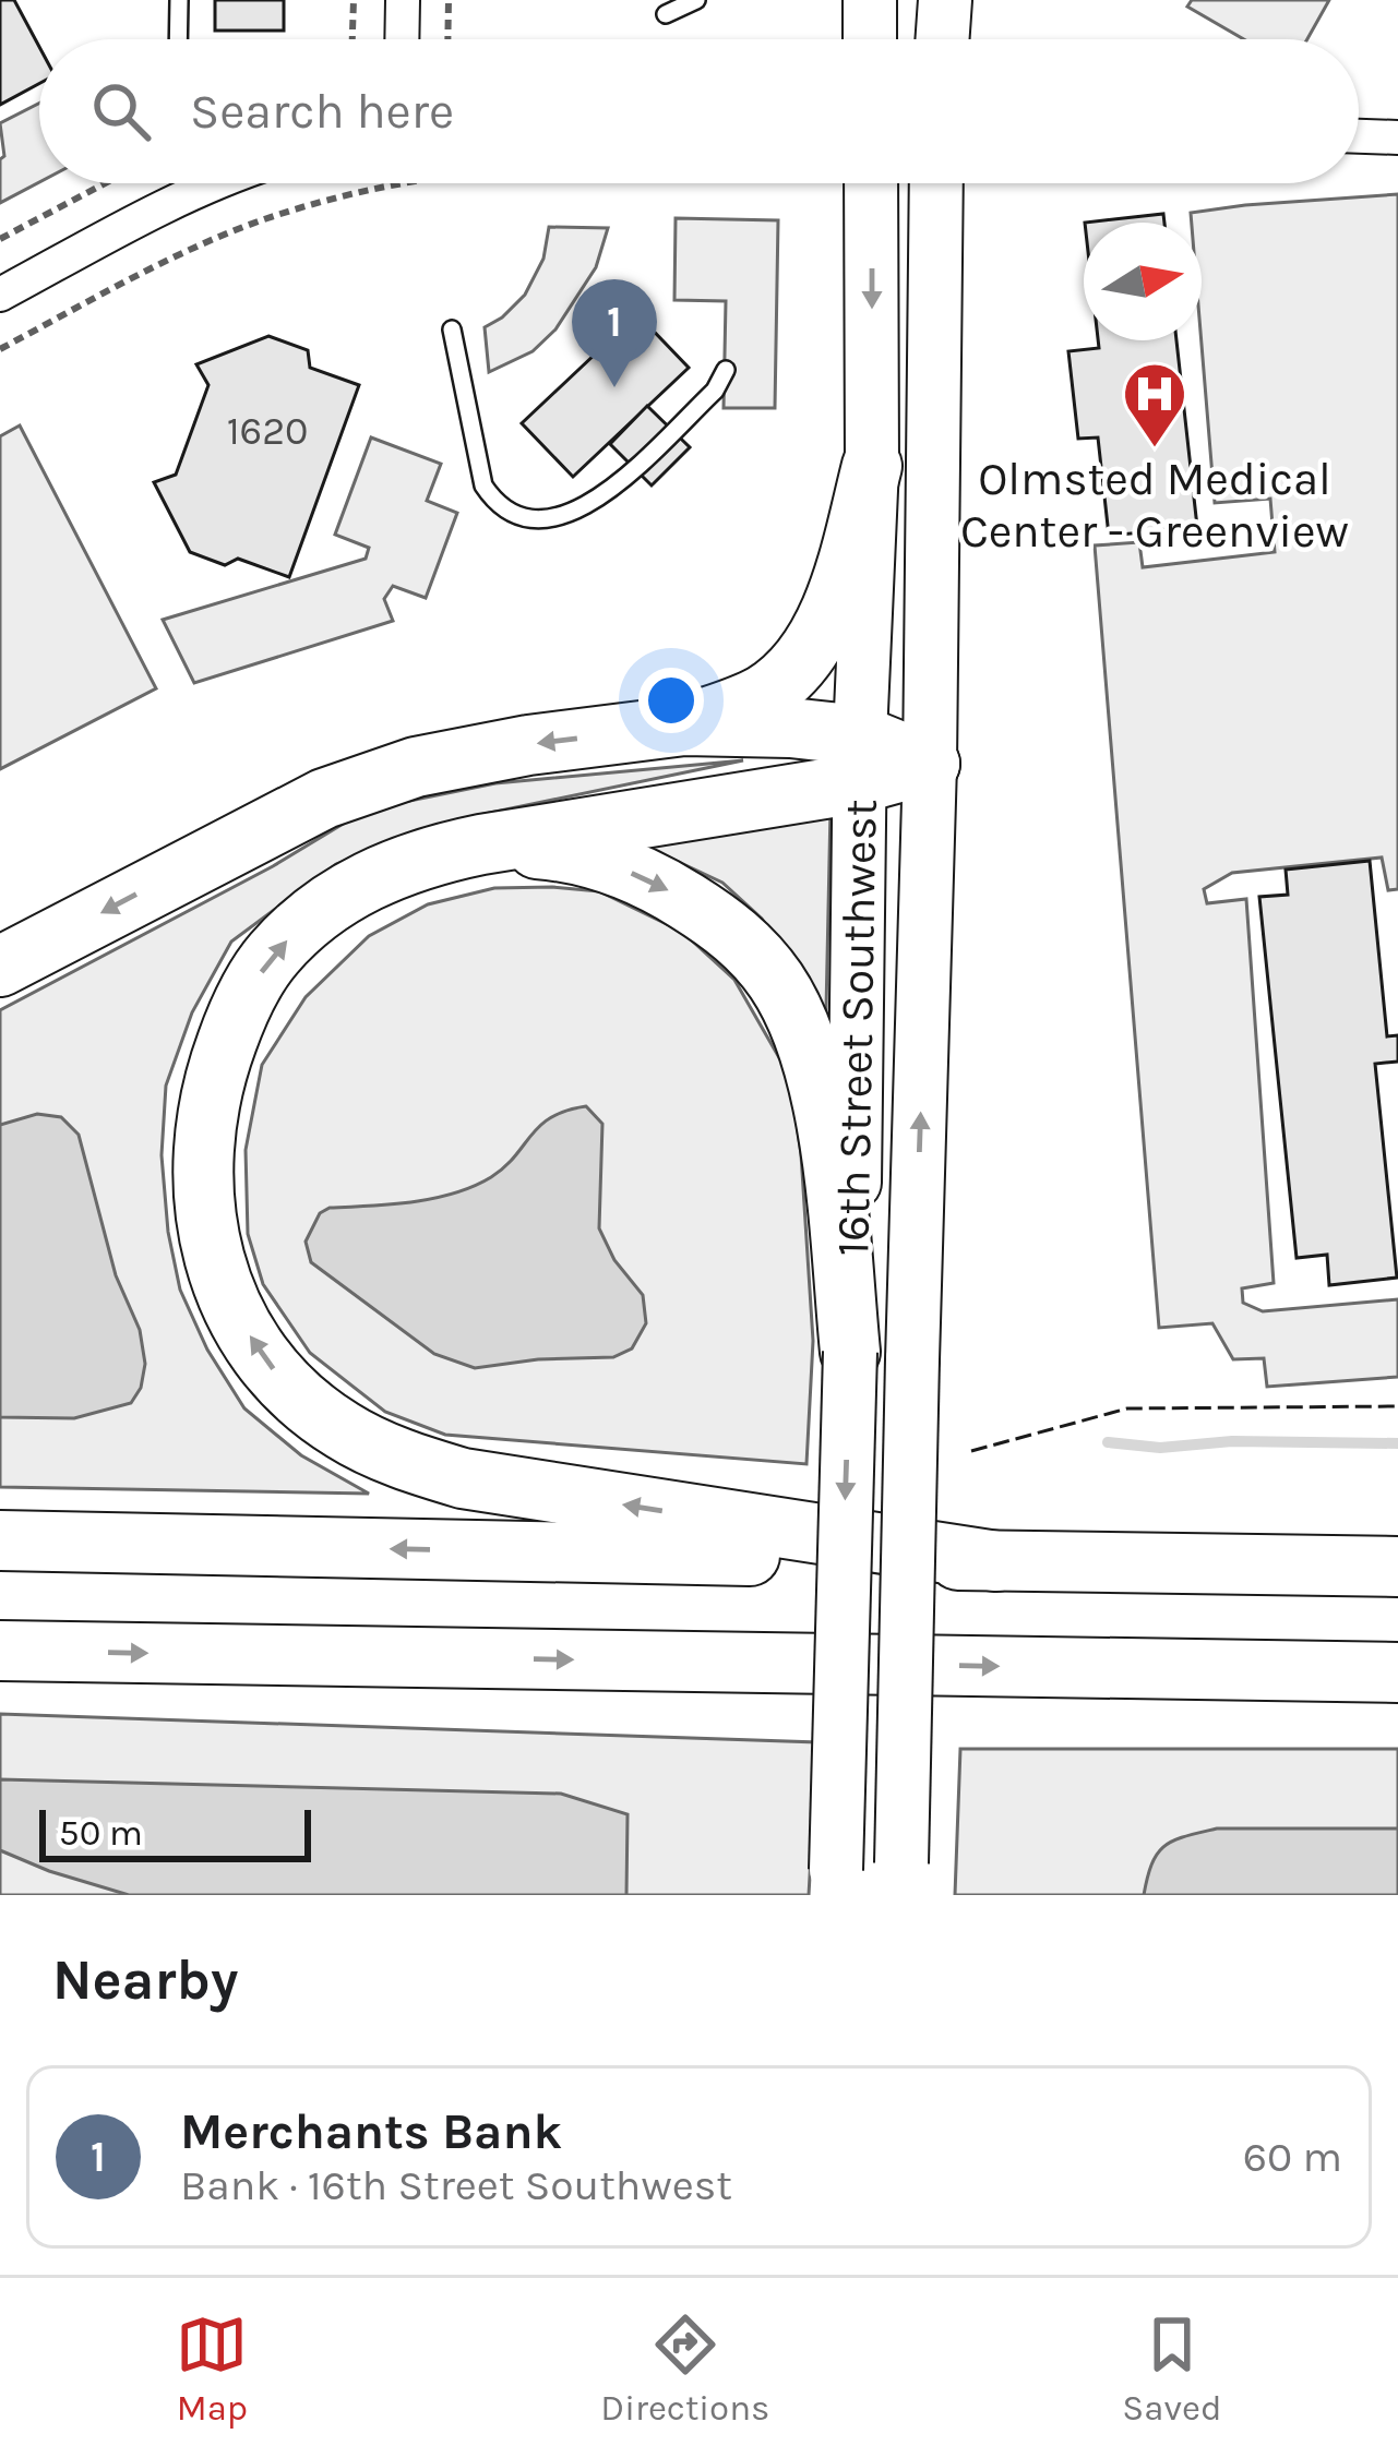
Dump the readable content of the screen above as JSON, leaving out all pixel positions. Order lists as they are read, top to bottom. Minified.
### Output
{"streets":{"main road":["16th Street Southwest"]},"places":{"hospital":["Olmsted Medical Center - Greenview"]},"house_numbers":["1620"],"scale_bar":"50 m","north":"right","page":{"search":"Search here","pins":"1","scale":"50 m","heading":"Nearby","list":[{"mark":"1","name":"Merchants Bank","note":"Bank · 16th Street Southwest","value":"60 m"}],"nav":["Map","Directions","Saved"]}}
